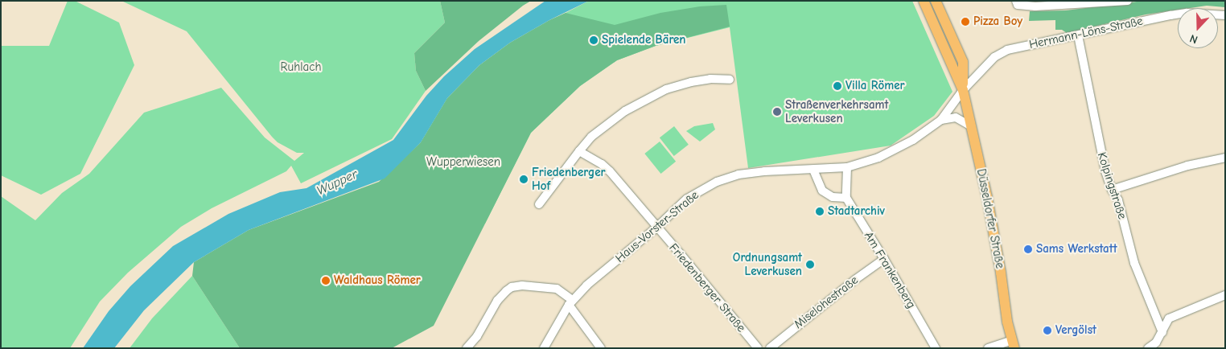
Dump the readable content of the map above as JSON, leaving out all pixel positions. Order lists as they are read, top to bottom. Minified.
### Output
{"streets":{"main road":["Düsseldorfer Straße"],"street":["Hermann-Löns-Straße","Kolpingstraße","Haus-Vorster-Straße","Am Frankenberg","Friedenberger Straße","Miselohestraße"]},"crossings":[["Hermann-Löns-Straße","Kolpingstraße"],["Hermann-Löns-Straße","Düsseldorfer Straße"],["Hermann-Löns-Straße","Haus-Vorster-Straße"],["Düsseldorfer Straße","Haus-Vorster-Straße"],["Haus-Vorster-Straße","Friedenberger Straße"],["Am Frankenberg","Miselohestraße"]],"water":["Wupper"],"parks":["Ruhlach","Wupperwiesen"],"places":["Pizza Boy","Spielende Bären","Villa Römer","Straßenverkehrsamt Leverkusen","Friedenberger Hof","Stadtarchiv","Sams Werkstatt","Ordnungsamt Leverkusen","Waldhaus Römer","Vergölst"],"north":"bottom"}
